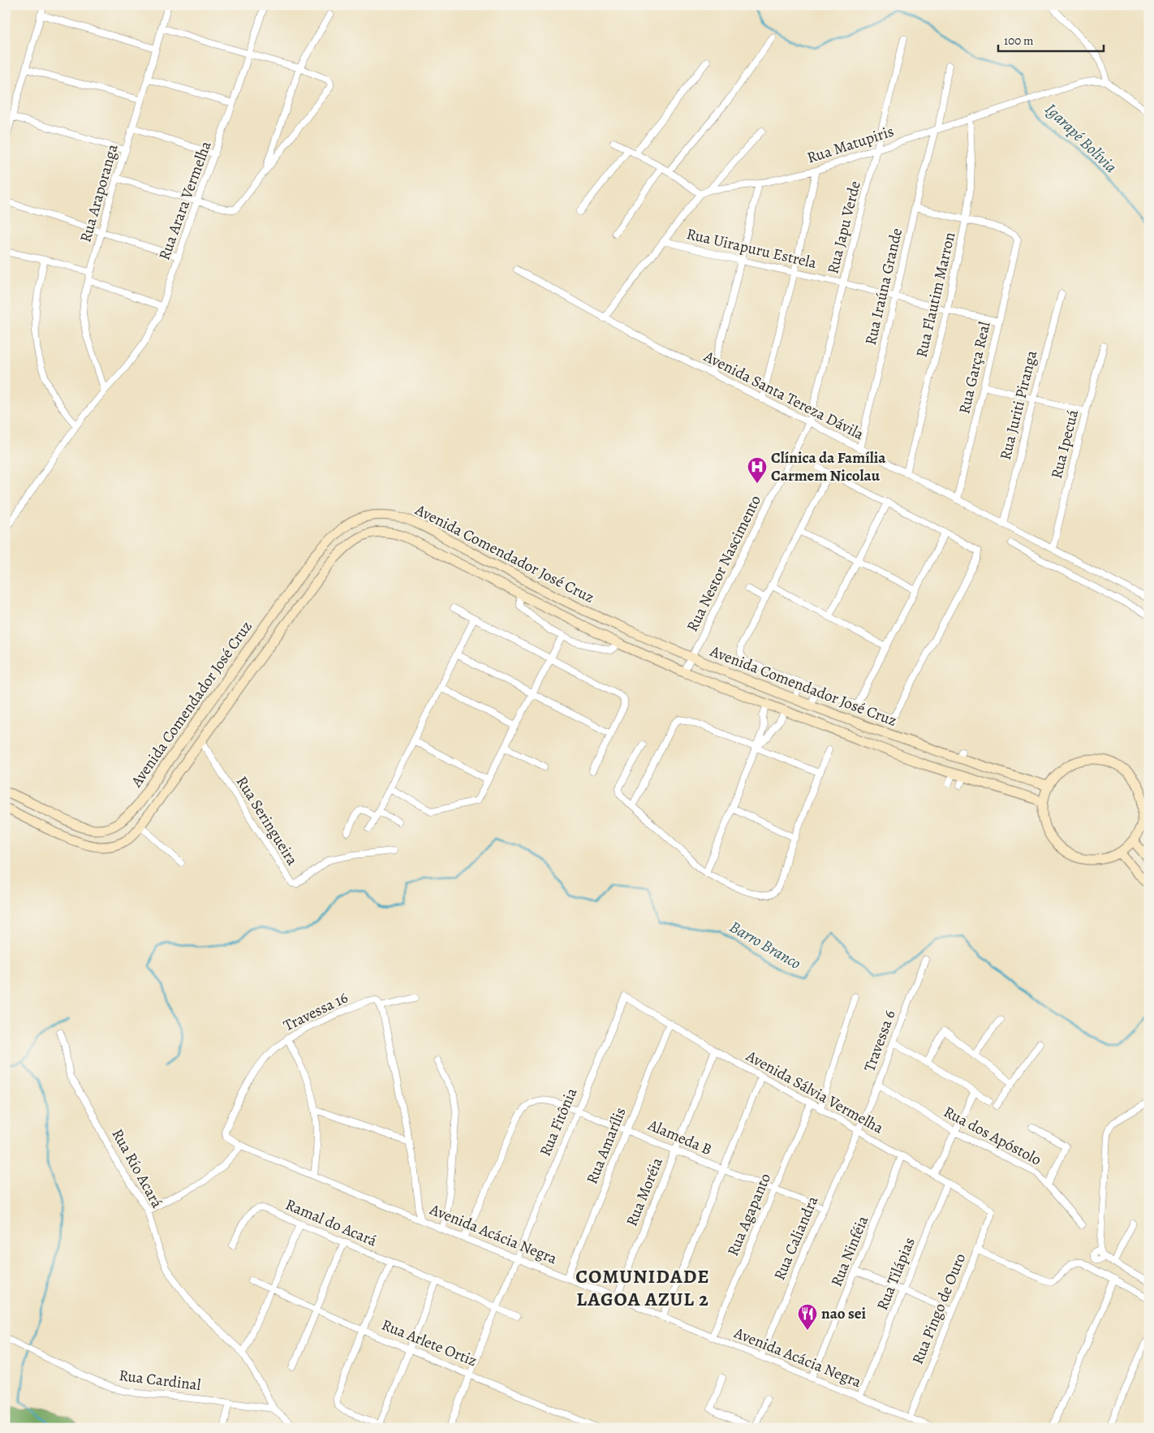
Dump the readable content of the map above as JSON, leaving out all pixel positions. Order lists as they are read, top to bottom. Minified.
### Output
{"streets":{"street":["Rua Matupiris","Rua Araporanga","Rua Arara Vermelha","Rua Japu Verde","Rua Uirapuru Estrela","Rua Iraúna Grande","Rua Flautim Marron","Rua Garça Real","Avenida Santa Tereza Dávila","Rua Juriti Piranga","Rua Ipecuá","Avenida Comendador José Cruz","Rua Nestor Nascimento","Rua Seringueira","Travessa 16","Travessa 6","Avenida Sálvia Vermelha","Rua Fitônia","Rua dos Apóstolo","Alameda B","Rua Amarílis","Rua Río Acará","Rua Moréia","Rua Agapanto","Ramal do Acará","Avenida Acácia Negra","Rua Caliandra","Rua Ninféia","Rua Tilápias","Rua Pingo de Ouro","Rua Arlete Ortiz","Rua Cardinal"]},"crossings":[["Rua Matupiris","Rua Japu Verde"],["Rua Matupiris","Rua Uirapuru Estrela"],["Rua Matupiris","Rua Iraúna Grande"],["Rua Matupiris","Rua Flautim Marron"],["Rua Matupiris","Avenida Santa Tereza Dávila"],["Rua Araporanga","Rua Arara Vermelha"],["Rua Japu Verde","Rua Uirapuru Estrela"],["Rua Japu Verde","Avenida Santa Tereza Dávila"],["Rua Japu Verde","Rua Nestor Nascimento"],["Rua Uirapuru Estrela","Rua Iraúna Grande"],["Rua Uirapuru Estrela","Rua Flautim Marron"],["Rua Uirapuru Estrela","Rua Garça Real"],["Rua Iraúna Grande","Avenida Santa Tereza Dávila"],["Rua Flautim Marron","Rua Garça Real"],["Rua Flautim Marron","Avenida Santa Tereza Dávila"],["Rua Garça Real","Avenida Santa Tereza Dávila"],["Avenida Santa Tereza Dávila","Rua Juriti Piranga"],["Avenida Santa Tereza Dávila","Rua Ipecuá"],["Avenida Santa Tereza Dávila","Rua Nestor Nascimento"],["Avenida Comendador José Cruz","Rua Nestor Nascimento"],["Avenida Comendador José Cruz","Rua Seringueira"],["Travessa 16","Avenida Acácia Negra"],["Travessa 6","Avenida Sálvia Vermelha"],["Travessa 6","Rua dos Apóstolo"],["Travessa 6","Rua Caliandra"],["Avenida Sálvia Vermelha","Rua Fitônia"],["Avenida Sálvia Vermelha","Rua Amarílis"],["Avenida Sálvia Vermelha","Rua Moréia"],["Avenida Sálvia Vermelha","Rua Agapanto"],["Avenida Sálvia Vermelha","Rua Caliandra"],["Avenida Sálvia Vermelha","Rua Ninféia"],["Avenida Sálvia Vermelha","Rua Tilápias"],["Avenida Sálvia Vermelha","Rua Pingo de Ouro"],["Rua Fitônia","Alameda B"],["Rua Fitônia","Ramal do Acará"],["Rua Fitônia","Avenida Acácia Negra"],["Rua Fitônia","Rua Arlete Ortiz"],["Alameda B","Rua Amarílis"],["Alameda B","Rua Moréia"],["Alameda B","Rua Agapanto"],["Alameda B","Avenida Acácia Negra"],["Alameda B","Rua Caliandra"],["Rua Amarílis","Avenida Acácia Negra"],["Rua Río Acará","Rua Cardinal"],["Rua Moréia","Avenida Acácia Negra"],["Rua Agapanto","Avenida Acácia Negra"],["Avenida Acácia Negra","Rua Caliandra"],["Avenida Acácia Negra","Rua Ninféia"],["Avenida Acácia Negra","Rua Tilápias"],["Avenida Acácia Negra","Rua Pingo de Ouro"]],"districts":["COMUNIDADE LAGOA AZUL 2"],"water":["Igarapé Bolívia","Barro Branco"],"places":{"hospital":["Clínica da Família Carmem Nicolau"],"restaurant":["nao sei"]},"scale_bar":"100 m"}
